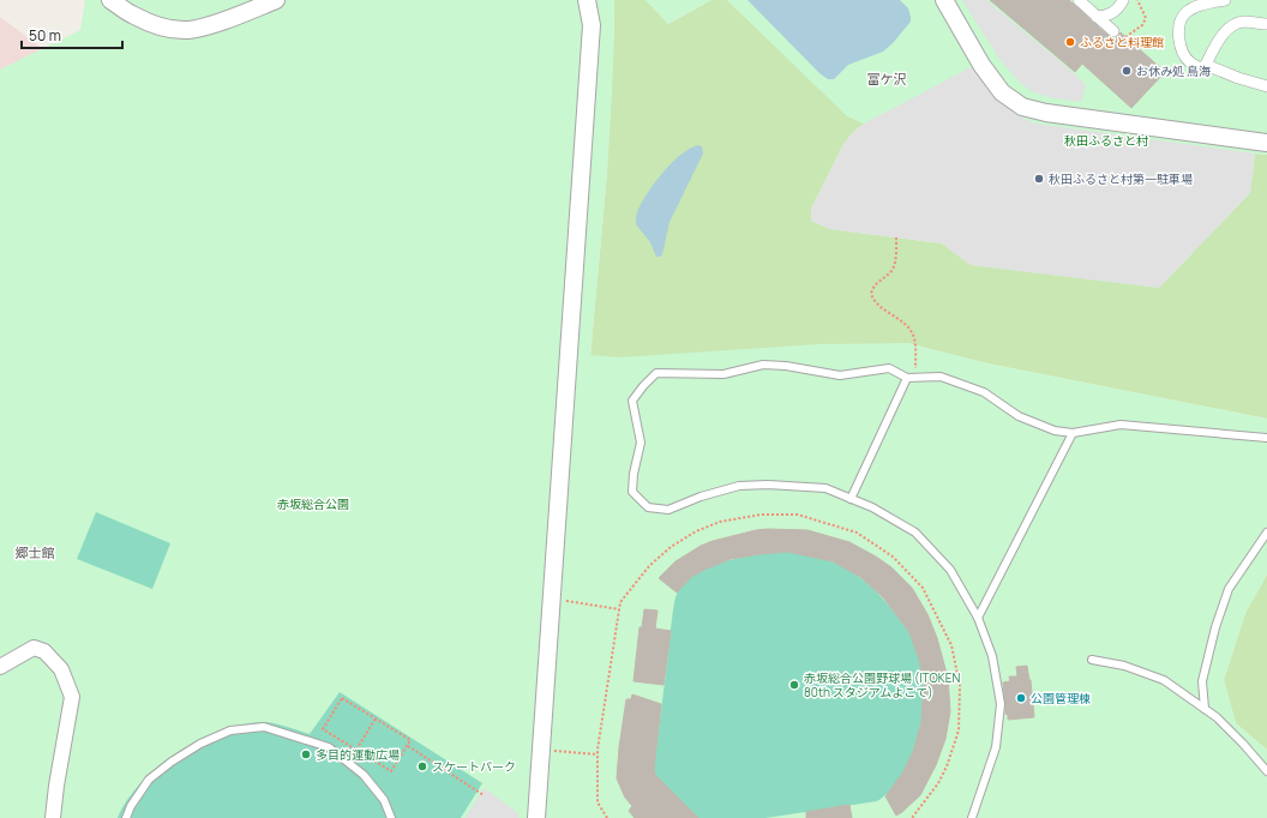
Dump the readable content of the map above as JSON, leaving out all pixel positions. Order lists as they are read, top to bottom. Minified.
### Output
{"districts":["富ケ沢","郷士館"],"parks":["秋田ふるさと村","赤坂総合公園"],"places":["ふるさと料理館","お休み処 鳥海","秋田ふるさと村第一駐車場","赤坂総合公園野球場 (ITOKEN 80th スタジアムよこて)","公園管理棟","多目的運動広場","スケートパーク"],"scale_bar":"50 m"}
